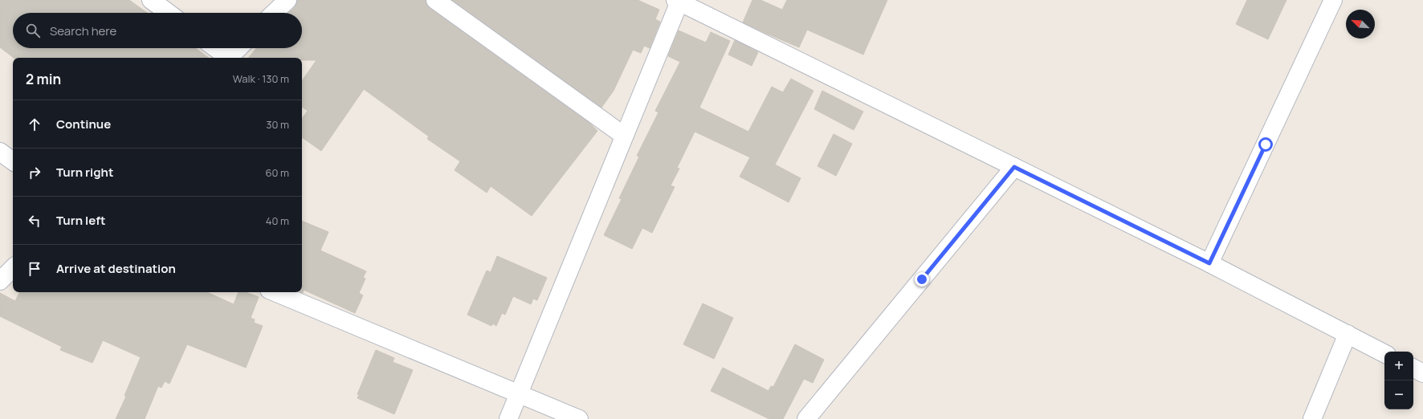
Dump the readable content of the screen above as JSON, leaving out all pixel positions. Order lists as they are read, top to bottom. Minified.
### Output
{"north":"top left","page":{"search":"Search here","heading":["2 min","Walk · 130 m"],"list":[["Continue","30 m"],["Turn right","60 m"],["Turn left","40 m"],"Arrive at destination"],"map_buttons":["+","−"]}}
